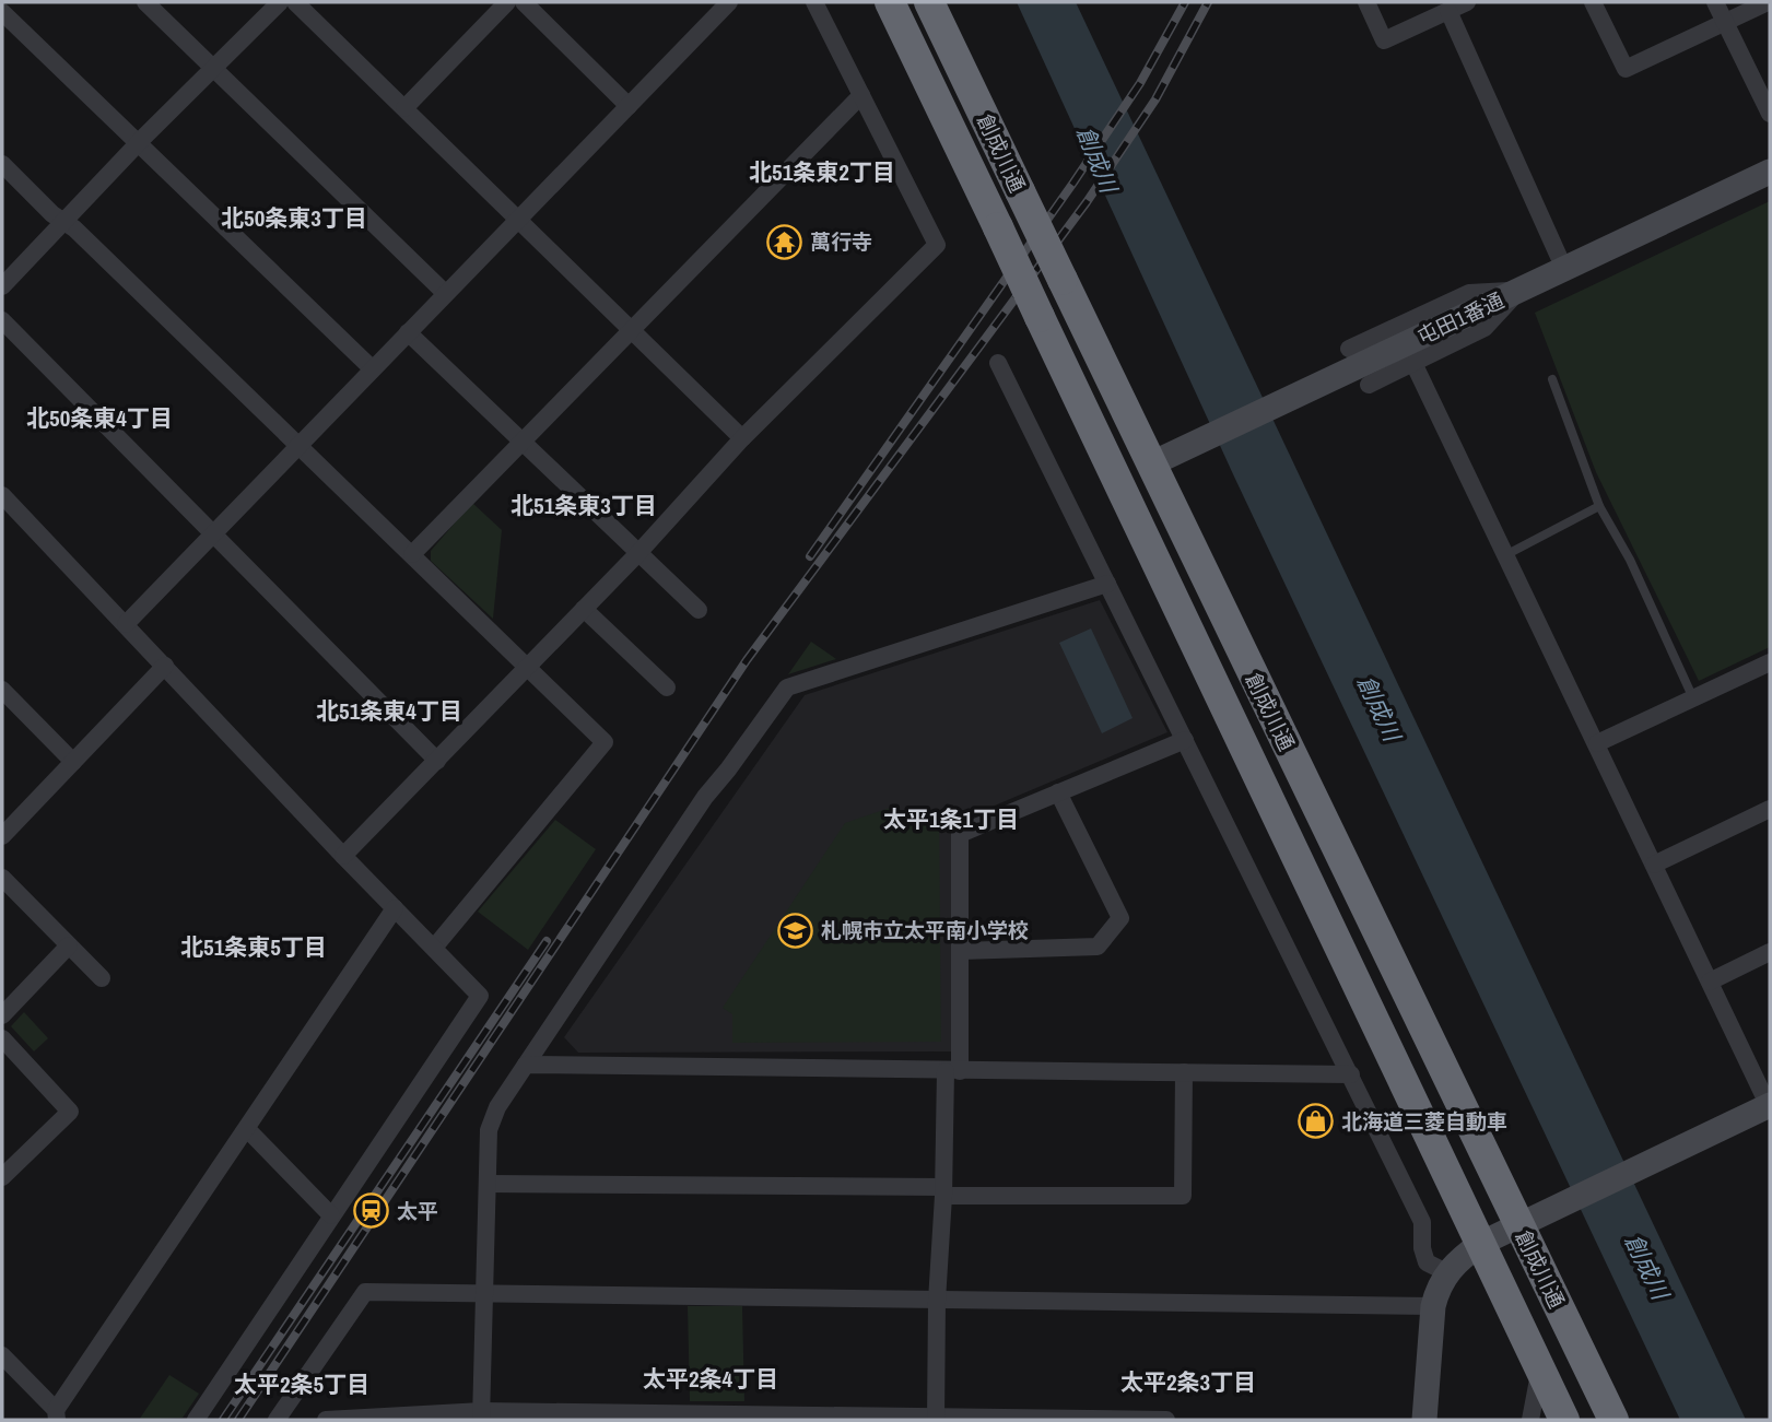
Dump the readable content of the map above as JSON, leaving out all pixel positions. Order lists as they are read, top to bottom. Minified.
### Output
{"streets":{"highway":["創成川通"],"street":["屯田1番通"]},"crossings":[["創成川通","屯田1番通"]],"districts":["北51条東2丁目","北50条東3丁目","北50条東4丁目","北51条東3丁目","北51条東4丁目","太平1条1丁目","北51条東5丁目","太平2条4丁目","太平2条3丁目","太平2条5丁目"],"water":["創成川"],"places":{"temple":["萬行寺"],"school or university":["札幌市立太平南小学校"],"shop":["北海道三菱自動車"],"station":["太平"]}}
